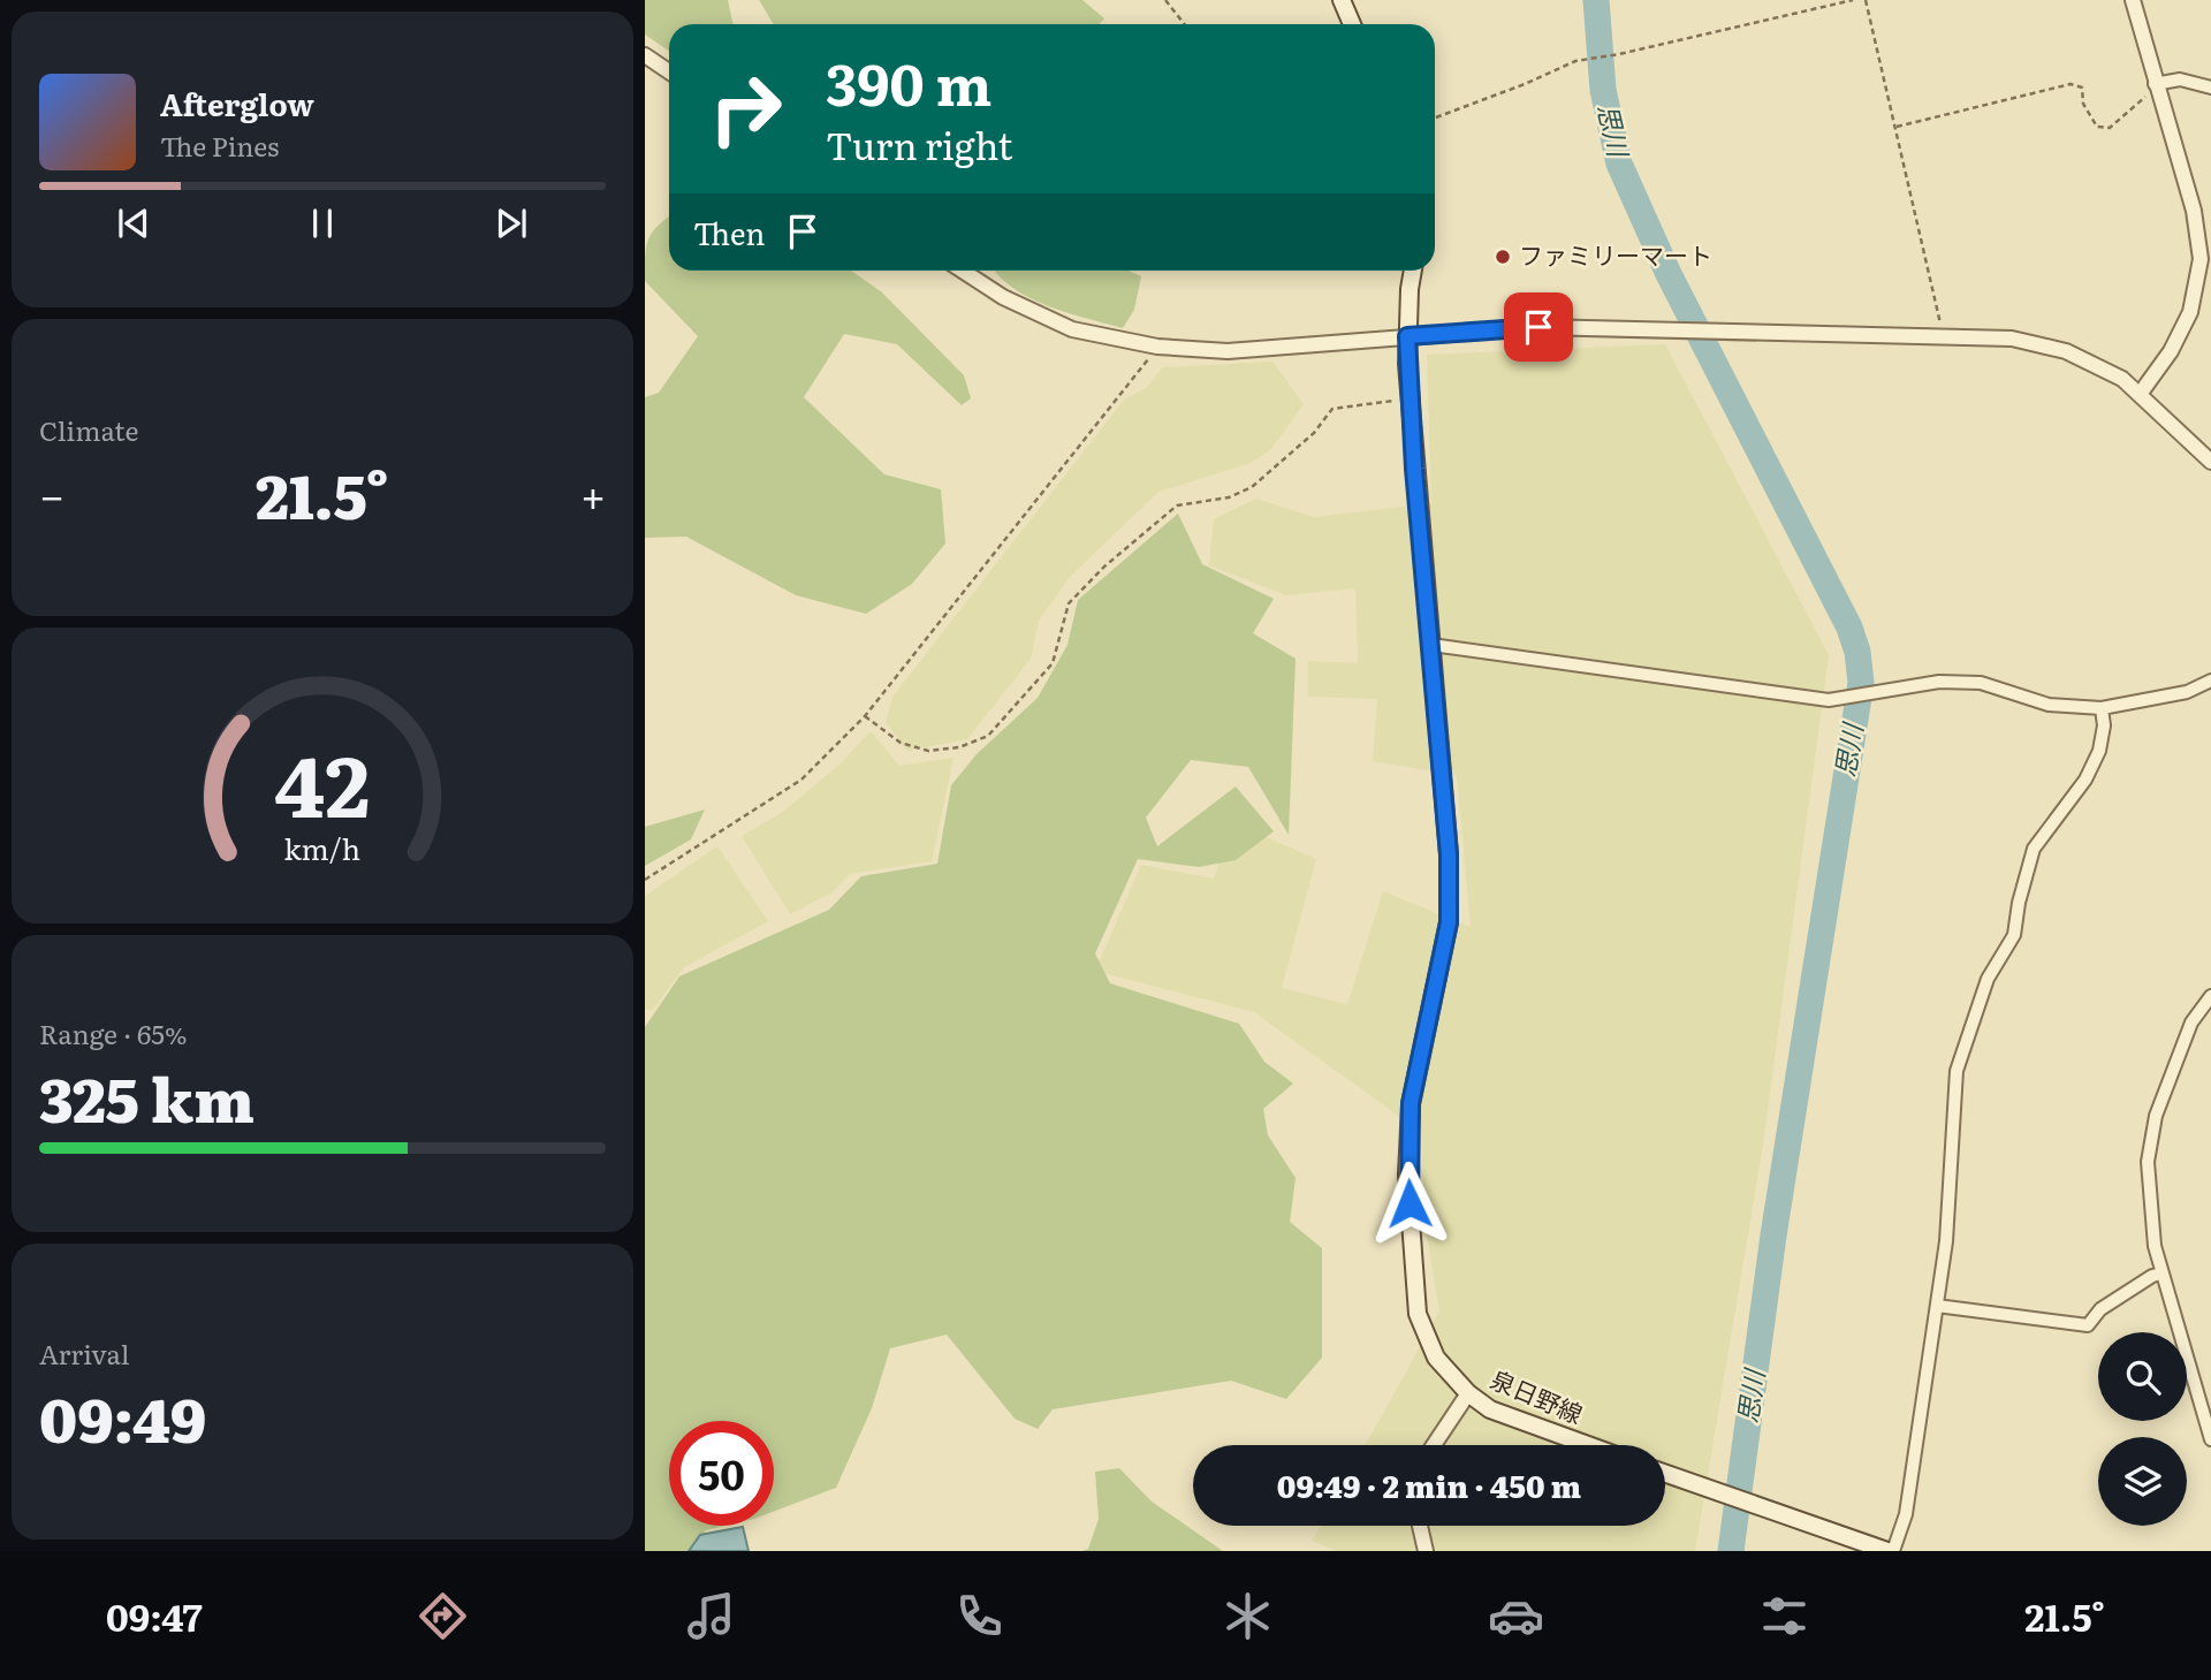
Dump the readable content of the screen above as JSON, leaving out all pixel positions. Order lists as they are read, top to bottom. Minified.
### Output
{"streets":{"main road":["泉日野線"]},"water":["思川"],"places":["ファミリーマート"],"page":{"turn":["390 m","Turn right"],"song":["Afterglow","The Pines"],"then":"Then","tile":["Climate",["Range · 65%","325 km"],["Arrival","09:49"]],"heat":["−","21.5°","+"],"limit":"50","trip":"09:49 · 2 min · 450 m","tabs":["09:47","21.5°"],"gauge":["42","km/h"]}}
